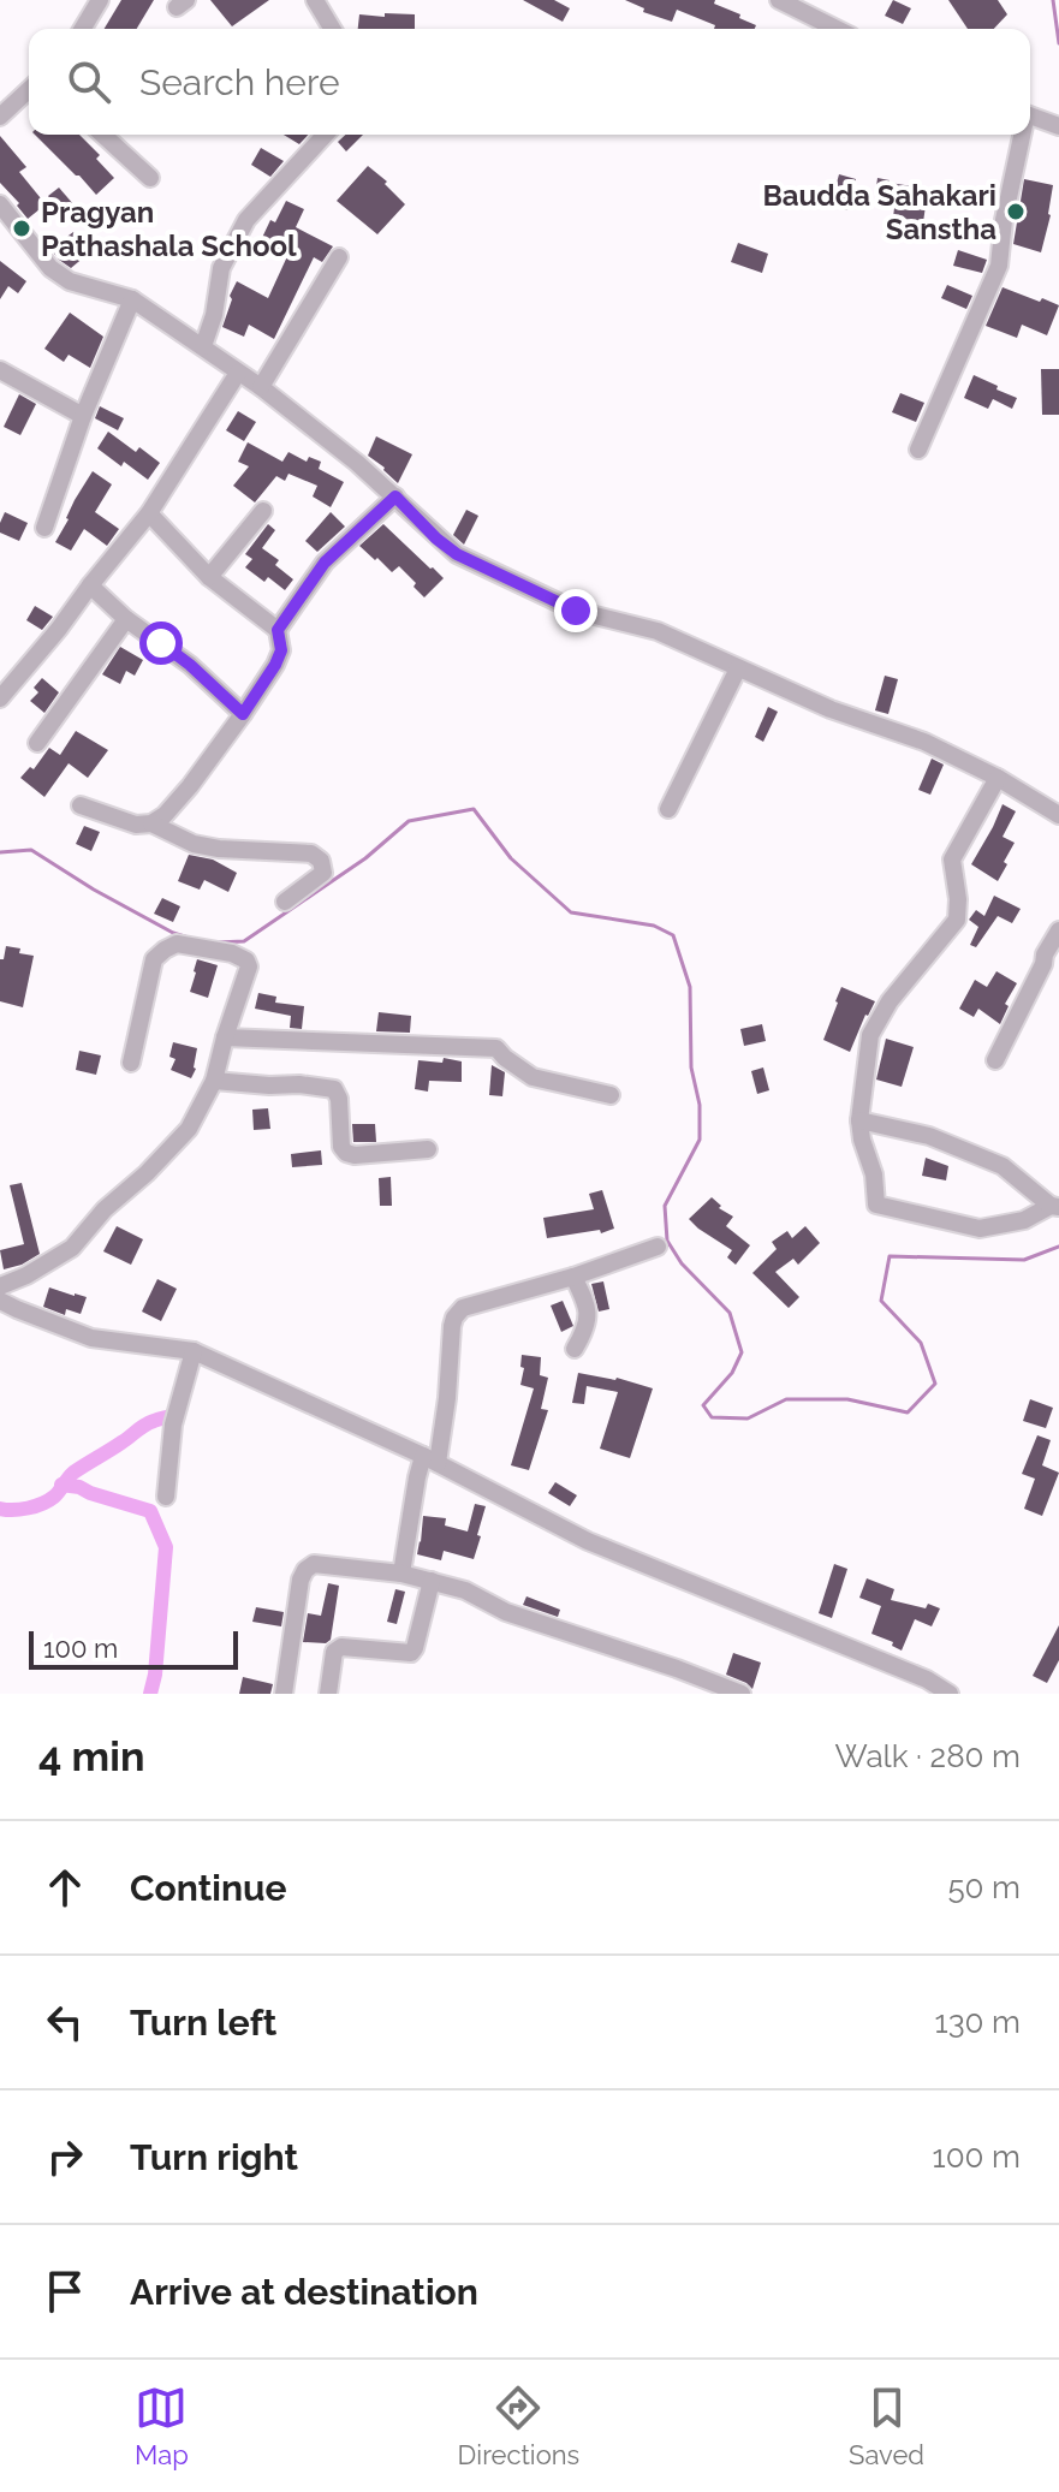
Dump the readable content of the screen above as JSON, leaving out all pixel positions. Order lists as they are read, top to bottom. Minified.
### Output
{"places":["Baudda Sahakari Sanstha","Pragyan Pathashala School"],"scale_bar":"100 m","page":{"search":"Search here","scale":"100 m","heading":["4 min","Walk · 280 m"],"list":[["Continue","50 m"],["Turn left","130 m"],["Turn right","100 m"],"Arrive at destination"],"nav":["Map","Directions","Saved"]}}
